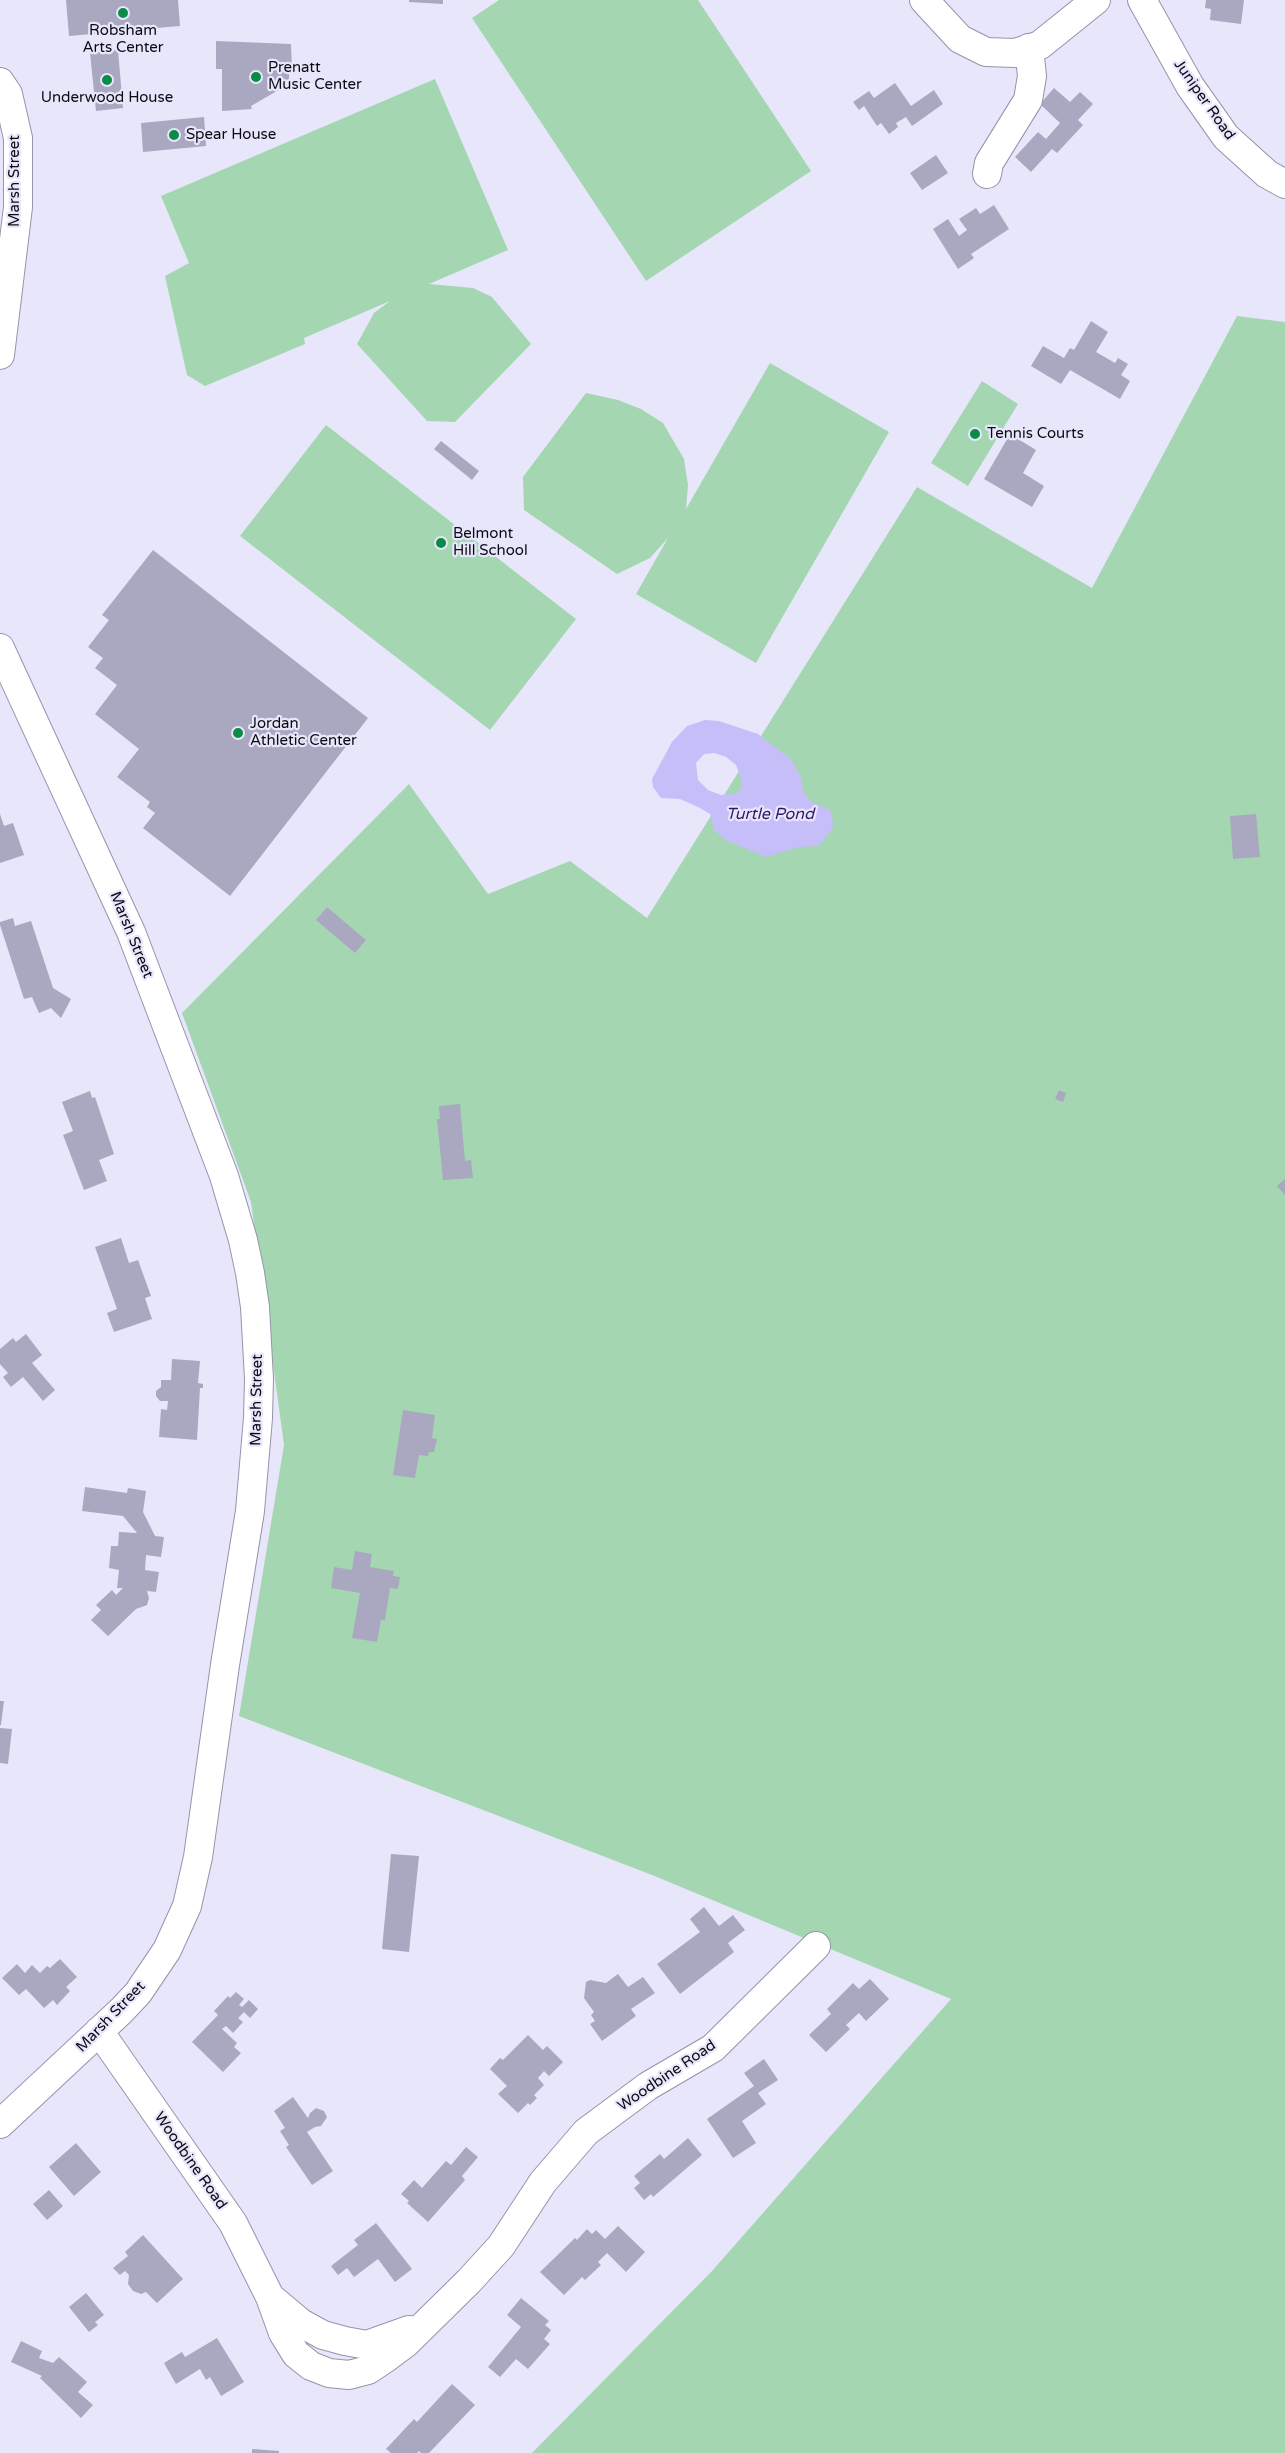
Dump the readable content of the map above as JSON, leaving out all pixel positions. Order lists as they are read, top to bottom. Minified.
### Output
{"streets":{"street":["Juniper Road","Marsh Street","Woodbine Road"]},"crossings":[["Marsh Street","Woodbine Road"]],"water":["Turtle Pond"],"places":["Robsham Arts Center","Prenatt Music Center","Underwood House","Spear House","Tennis Courts","Belmont Hill School","Jordan Athletic Center"]}
